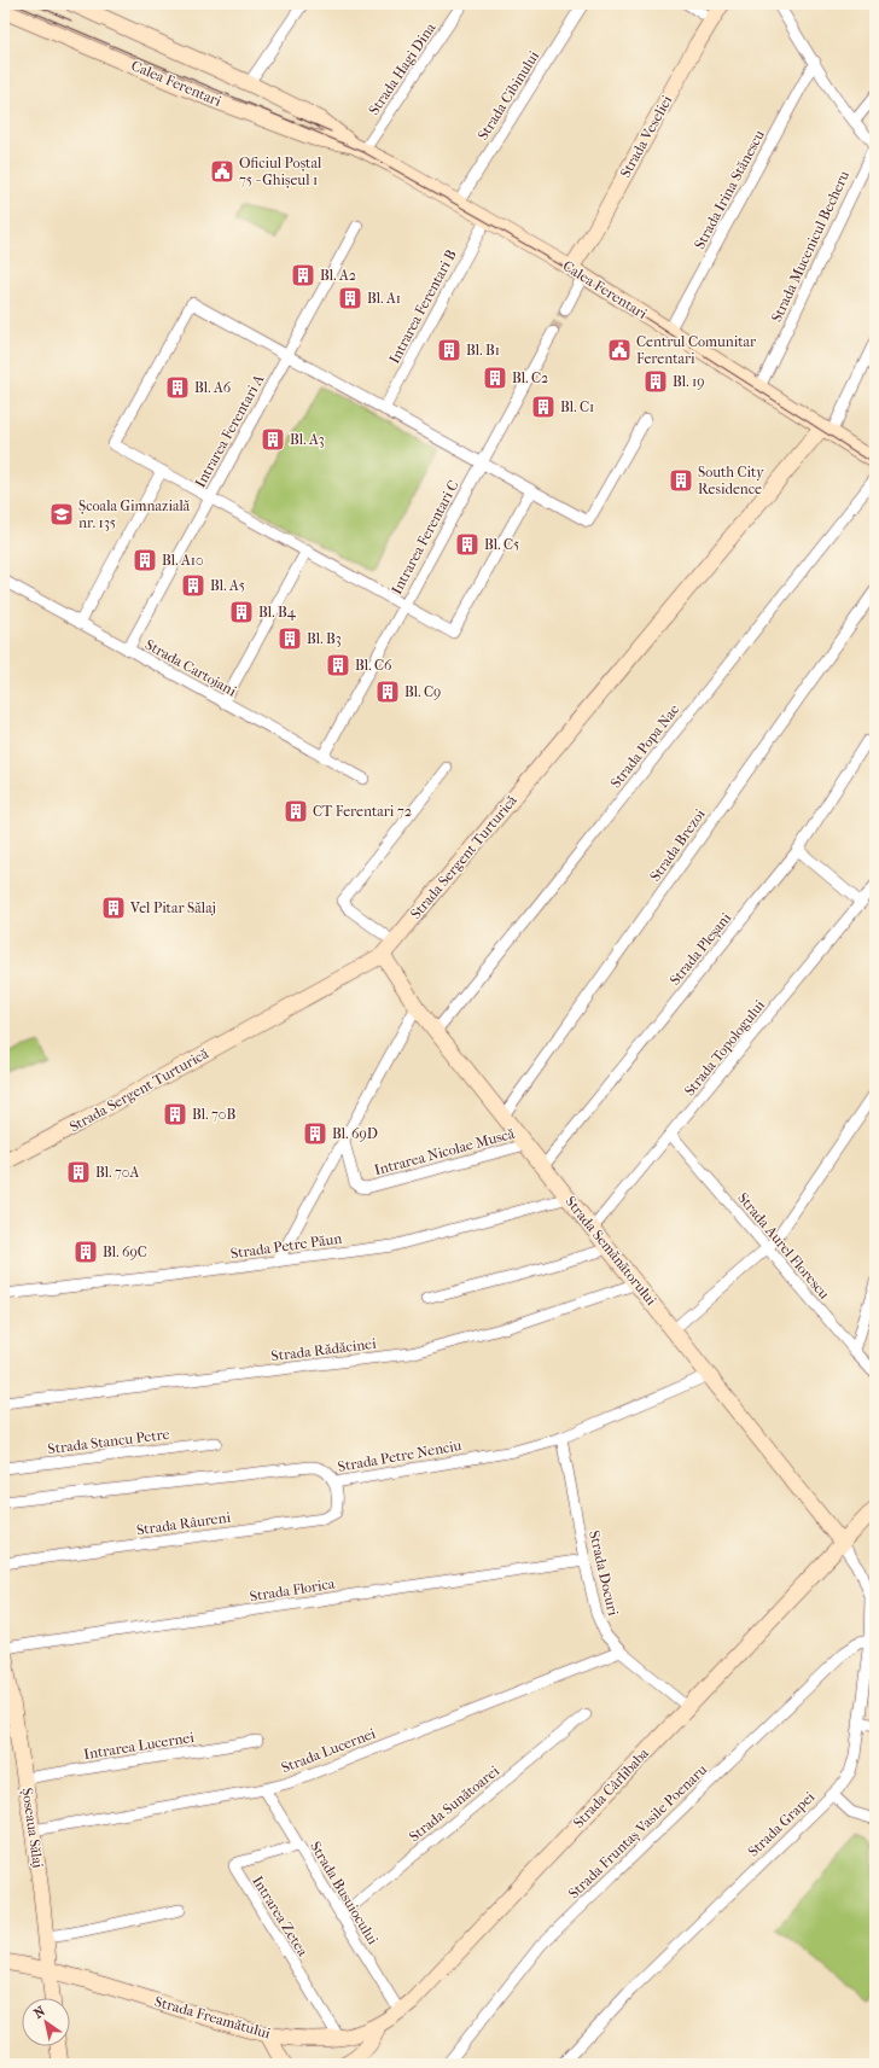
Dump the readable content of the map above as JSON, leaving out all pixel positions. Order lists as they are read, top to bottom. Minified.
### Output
{"streets":{"street":["Strada Hagi Dina","Calea Ferentari","Strada Cibinului","Strada Veseliei","Strada Irina Stănescu","Strada Mucenicul Becheru","Intrarea Ferentari B","Intrarea Ferentari A","Intrarea Ferentari C","Strada Cartojani","Strada Popa Nae","Strada Brezoi","Strada Sergent Turturică","Strada Pleșani","Strada Topologului","Intrarea Nicolae Muscă","Strada Petre Păun","Strada Aurel Florescu","Strada Semănătorului","Strada Rădăcinei","Strada Stancu Petre","Strada Petre Nenciu","Strada Râureni","Strada Docuri","Strada Florica","Intrarea Lucernei","Strada Lucernei","Strada Cârlibaba","Strada Sunătoarei","Strada Grapei","Șoseaua Sălaj","Strada Fruntaș Vasile Poenaru","Strada Busuiocului","Intrarea Zetea","Strada Freamătului"]},"crossings":[["Strada Hagi Dina","Calea Ferentari"],["Calea Ferentari","Strada Cibinului"],["Calea Ferentari","Strada Veseliei"],["Calea Ferentari","Strada Irina Stănescu"],["Calea Ferentari","Strada Mucenicul Becheru"],["Calea Ferentari","Intrarea Ferentari B"],["Calea Ferentari","Strada Sergent Turturică"],["Intrarea Ferentari A","Strada Cartojani"],["Intrarea Ferentari C","Strada Cartojani"],["Strada Popa Nae","Strada Semănătorului"],["Strada Brezoi","Strada Semănătorului"],["Strada Sergent Turturică","Strada Semănătorului"],["Strada Pleșani","Strada Semănătorului"],["Strada Topologului","Strada Aurel Florescu"],["Strada Topologului","Strada Semănătorului"],["Intrarea Nicolae Muscă","Strada Semănătorului"],["Strada Petre Păun","Strada Semănătorului"],["Strada Semănătorului","Strada Rădăcinei"],["Strada Semănătorului","Strada Petre Nenciu"],["Strada Semănătorului","Strada Cârlibaba"],["Strada Semănătorului","Strada Grapei"],["Strada Petre Nenciu","Strada Râureni"],["Strada Petre Nenciu","Strada Docuri"],["Strada Docuri","Strada Florica"],["Strada Docuri","Strada Lucernei"],["Strada Docuri","Strada Cârlibaba"],["Strada Florica","Șoseaua Sălaj"],["Intrarea Lucernei","Șoseaua Sălaj"],["Strada Lucernei","Șoseaua Sălaj"],["Strada Lucernei","Strada Busuiocului"],["Strada Cârlibaba","Strada Grapei"],["Strada Cârlibaba","Strada Busuiocului"],["Strada Cârlibaba","Strada Freamătului"],["Strada Sunătoarei","Strada Busuiocului"],["Strada Grapei","Strada Fruntaș Vasile Poenaru"],["Șoseaua Sălaj","Strada Freamătului"],["Strada Busuiocului","Intrarea Zetea"],["Intrarea Zetea","Strada Freamătului"]],"places":{"public building":["Oficiul Poștal 75 - Ghișeul 1","Centrul Comunitar Ferentari"],"building":["Bl. A2","Bl. A1","Bl. B1","Bl. C2","Bl. 19","Bl. A6","Bl. C1","Bl. A3","South City Residence","Bl. C5","Bl. A10","Bl. A5","Bl. B4","Bl. B3","Bl. C6","Bl. C9","CT Ferentari 72","Vel Pitar Sălaj","Bl. 70B","Bl. 69D","Bl. 70A","Bl. 69C"],"school or university":["Școala Gimnazială nr. 135"]},"north":"top left"}
